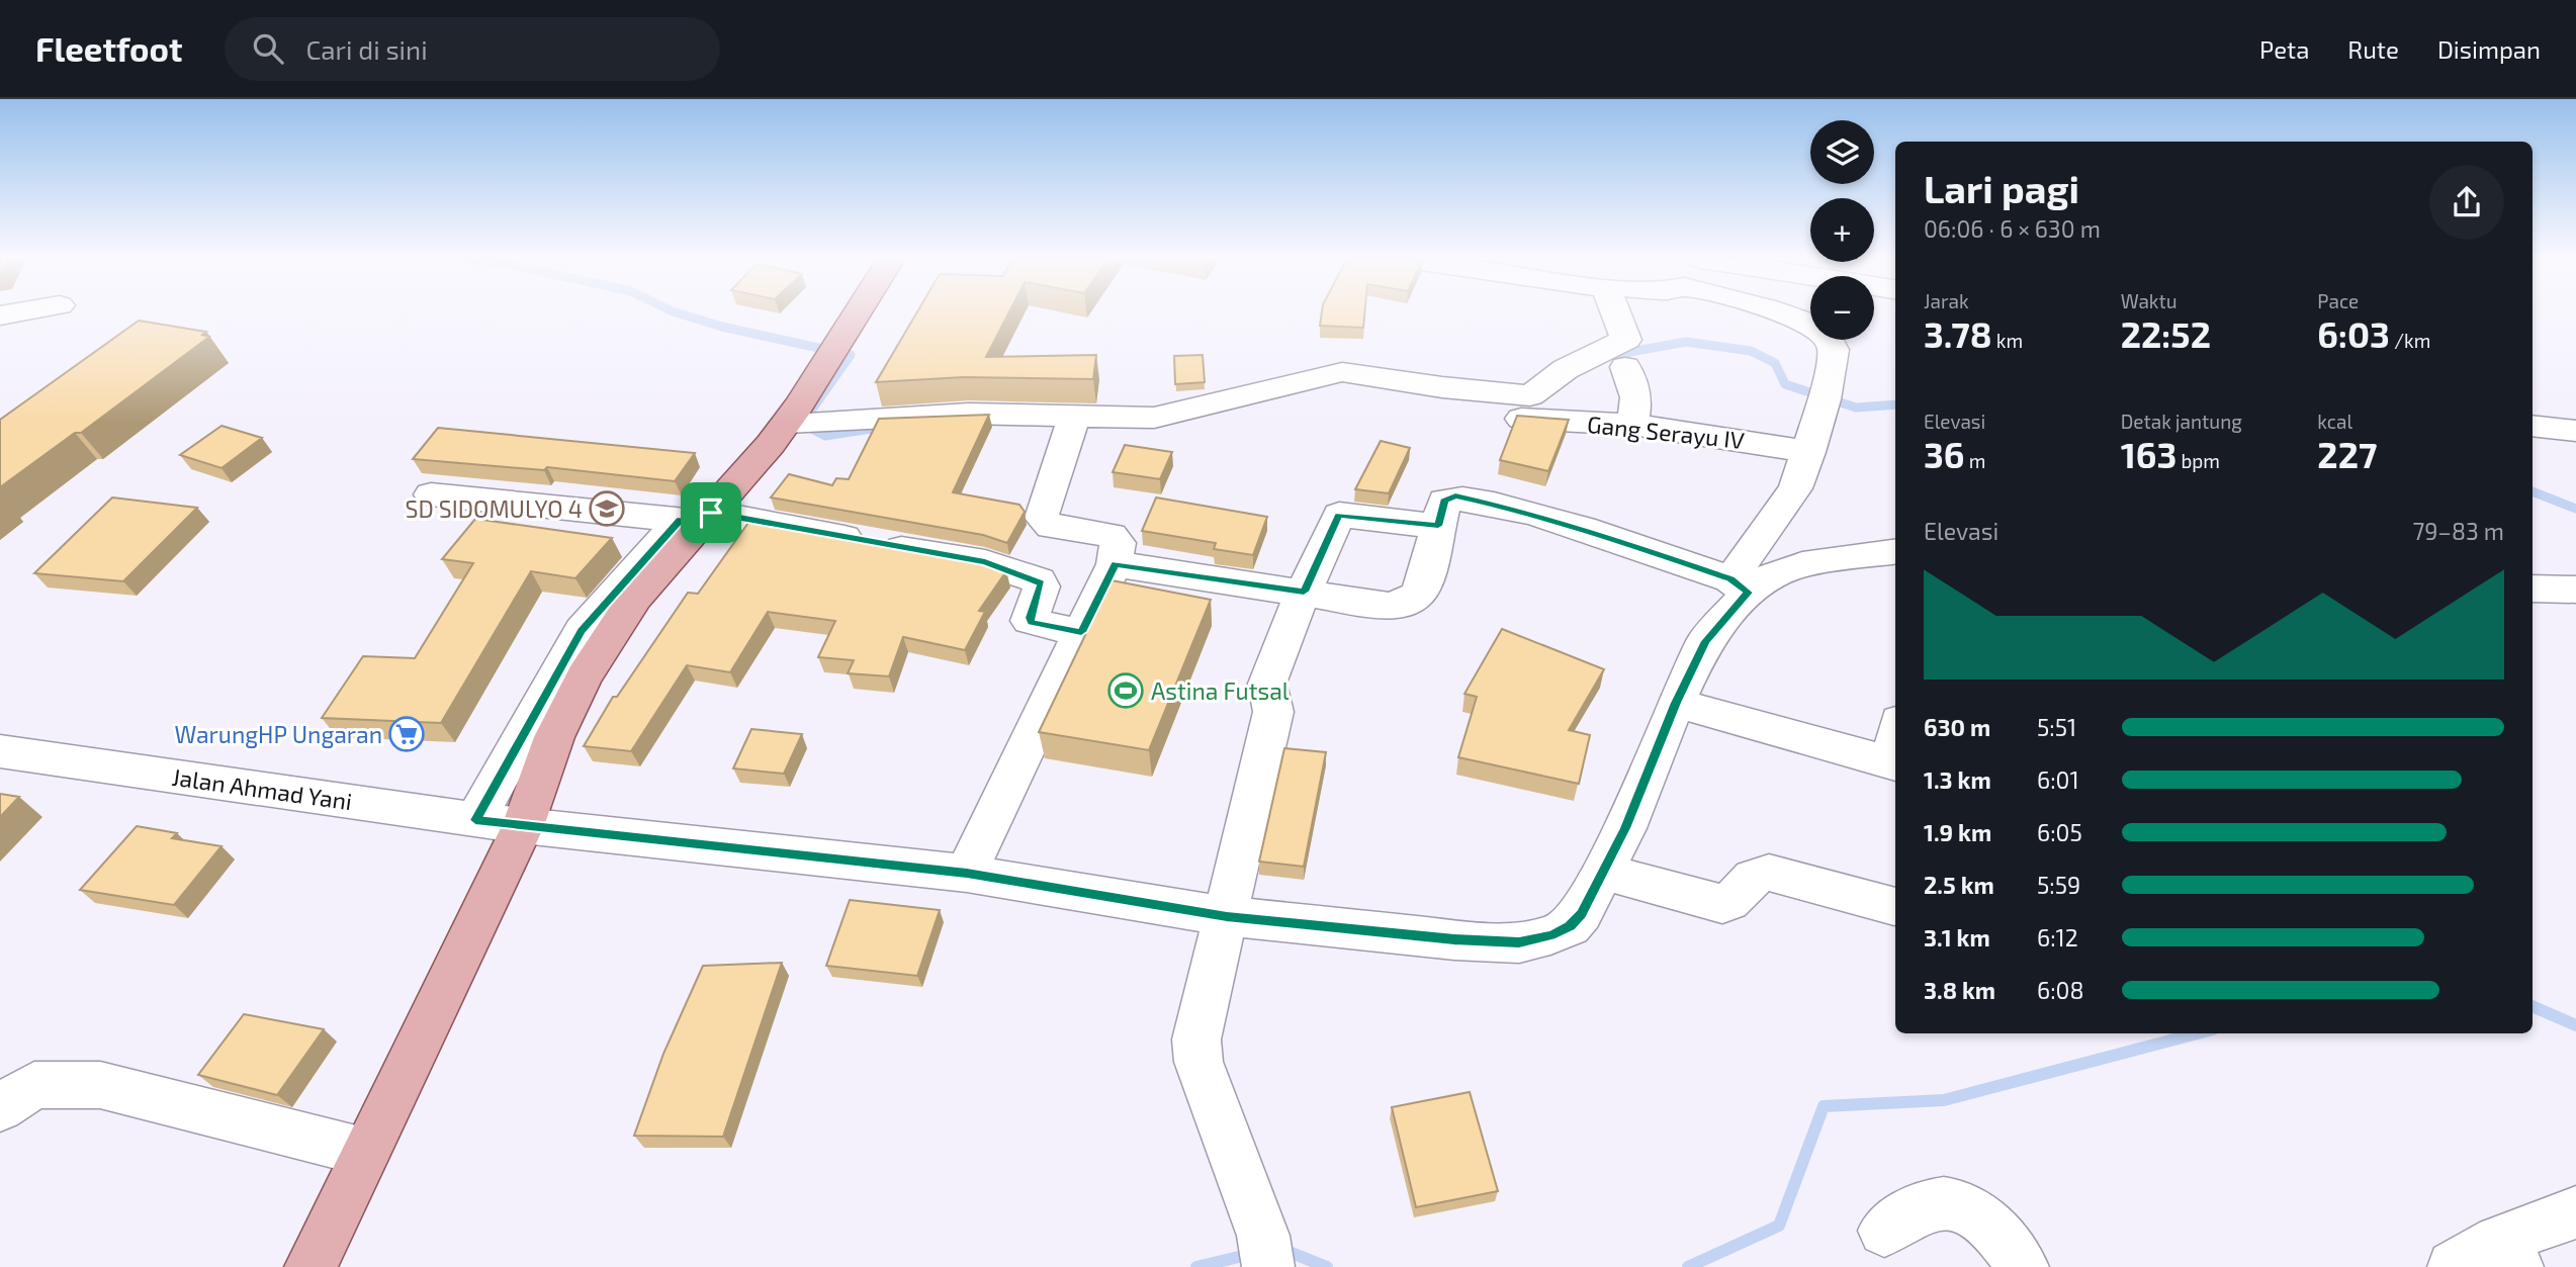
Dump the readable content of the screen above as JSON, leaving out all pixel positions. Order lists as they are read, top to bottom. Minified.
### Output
{"streets":{"street":["Gang Serayu IV","Jalan Ahmad Yani"]},"places":{"school or university":["SD SIDOMULYO 4"],"sports":["Astina Futsal"],"supermarket":["WarungHP Ungaran"]},"page":{"header":"Fleetfoot","search":"Cari di sini","nav":["Peta","Rute","Disimpan"],"map_buttons":["+","−"],"heading":["Lari pagi","06:06 · 6 × 630 m"],"stats":[["Jarak","3.78 km"],["Waktu","22:52"],["Pace","6:03 /km"],["Elevasi","36 m"],["Detak jantung","163 bpm"],["kcal","227"]],"chart":["Elevasi","79–83 m"],"list":[{"name":"630 m","note":"5:51"},{"name":"1.3 km","note":"6:01"},{"name":"1.9 km","note":"6:05"},{"name":"2.5 km","note":"5:59"},{"name":"3.1 km","note":"6:12"},{"name":"3.8 km","note":"6:08"}]}}
